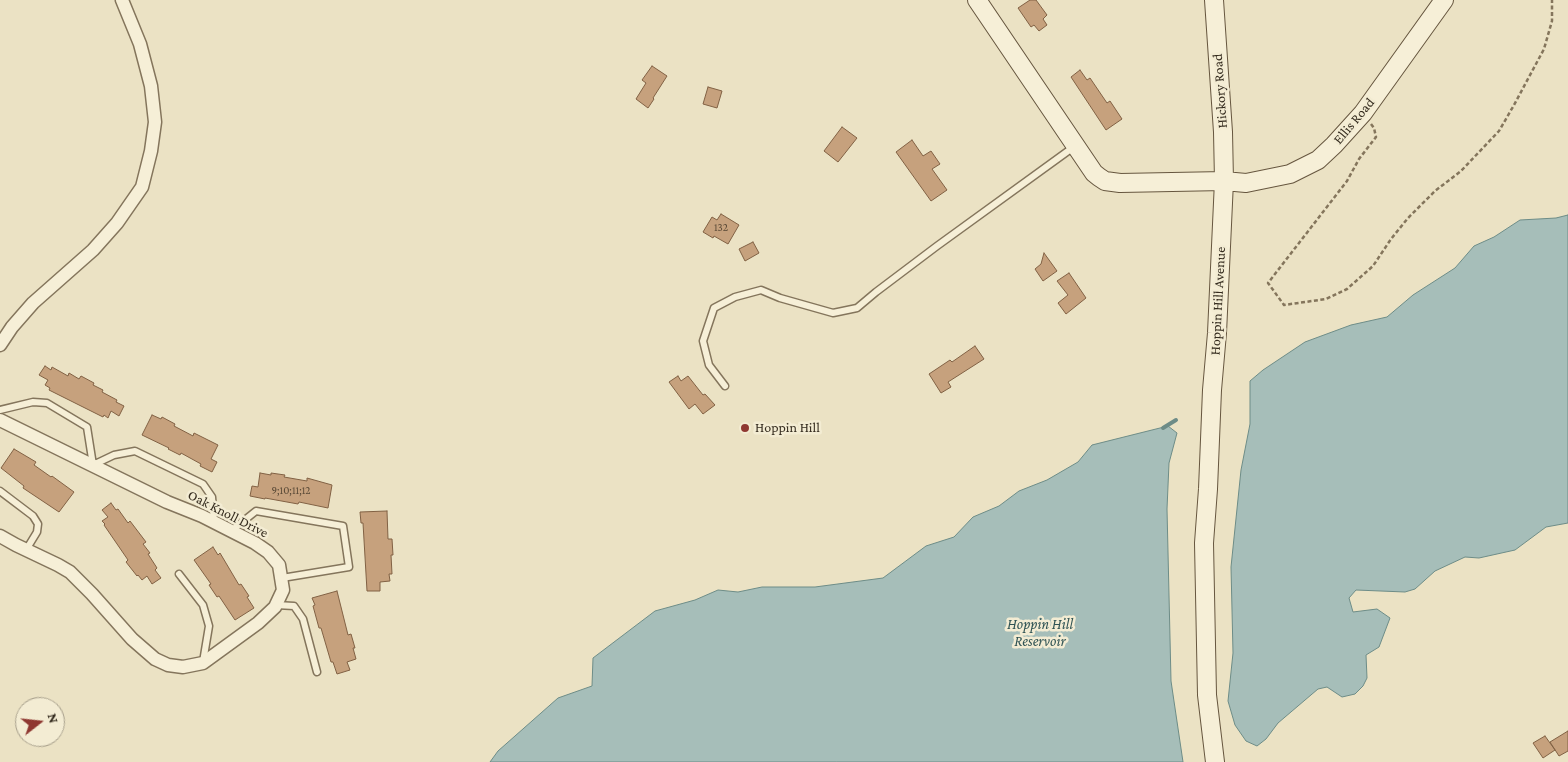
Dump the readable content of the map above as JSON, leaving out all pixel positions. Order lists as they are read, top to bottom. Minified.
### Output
{"streets":{"main road":["Hickory Road","Ellis Road","Hoppin Hill Avenue"],"street":["Oak Knoll Drive"]},"crossings":[["Hickory Road","Ellis Road"],["Hickory Road","Hoppin Hill Avenue"],["Ellis Road","Hoppin Hill Avenue"]],"water":["Hoppin Hill Reservoir"],"places":["Hoppin Hill"],"house_numbers":["132","9;10;11;12"],"north":"right"}
